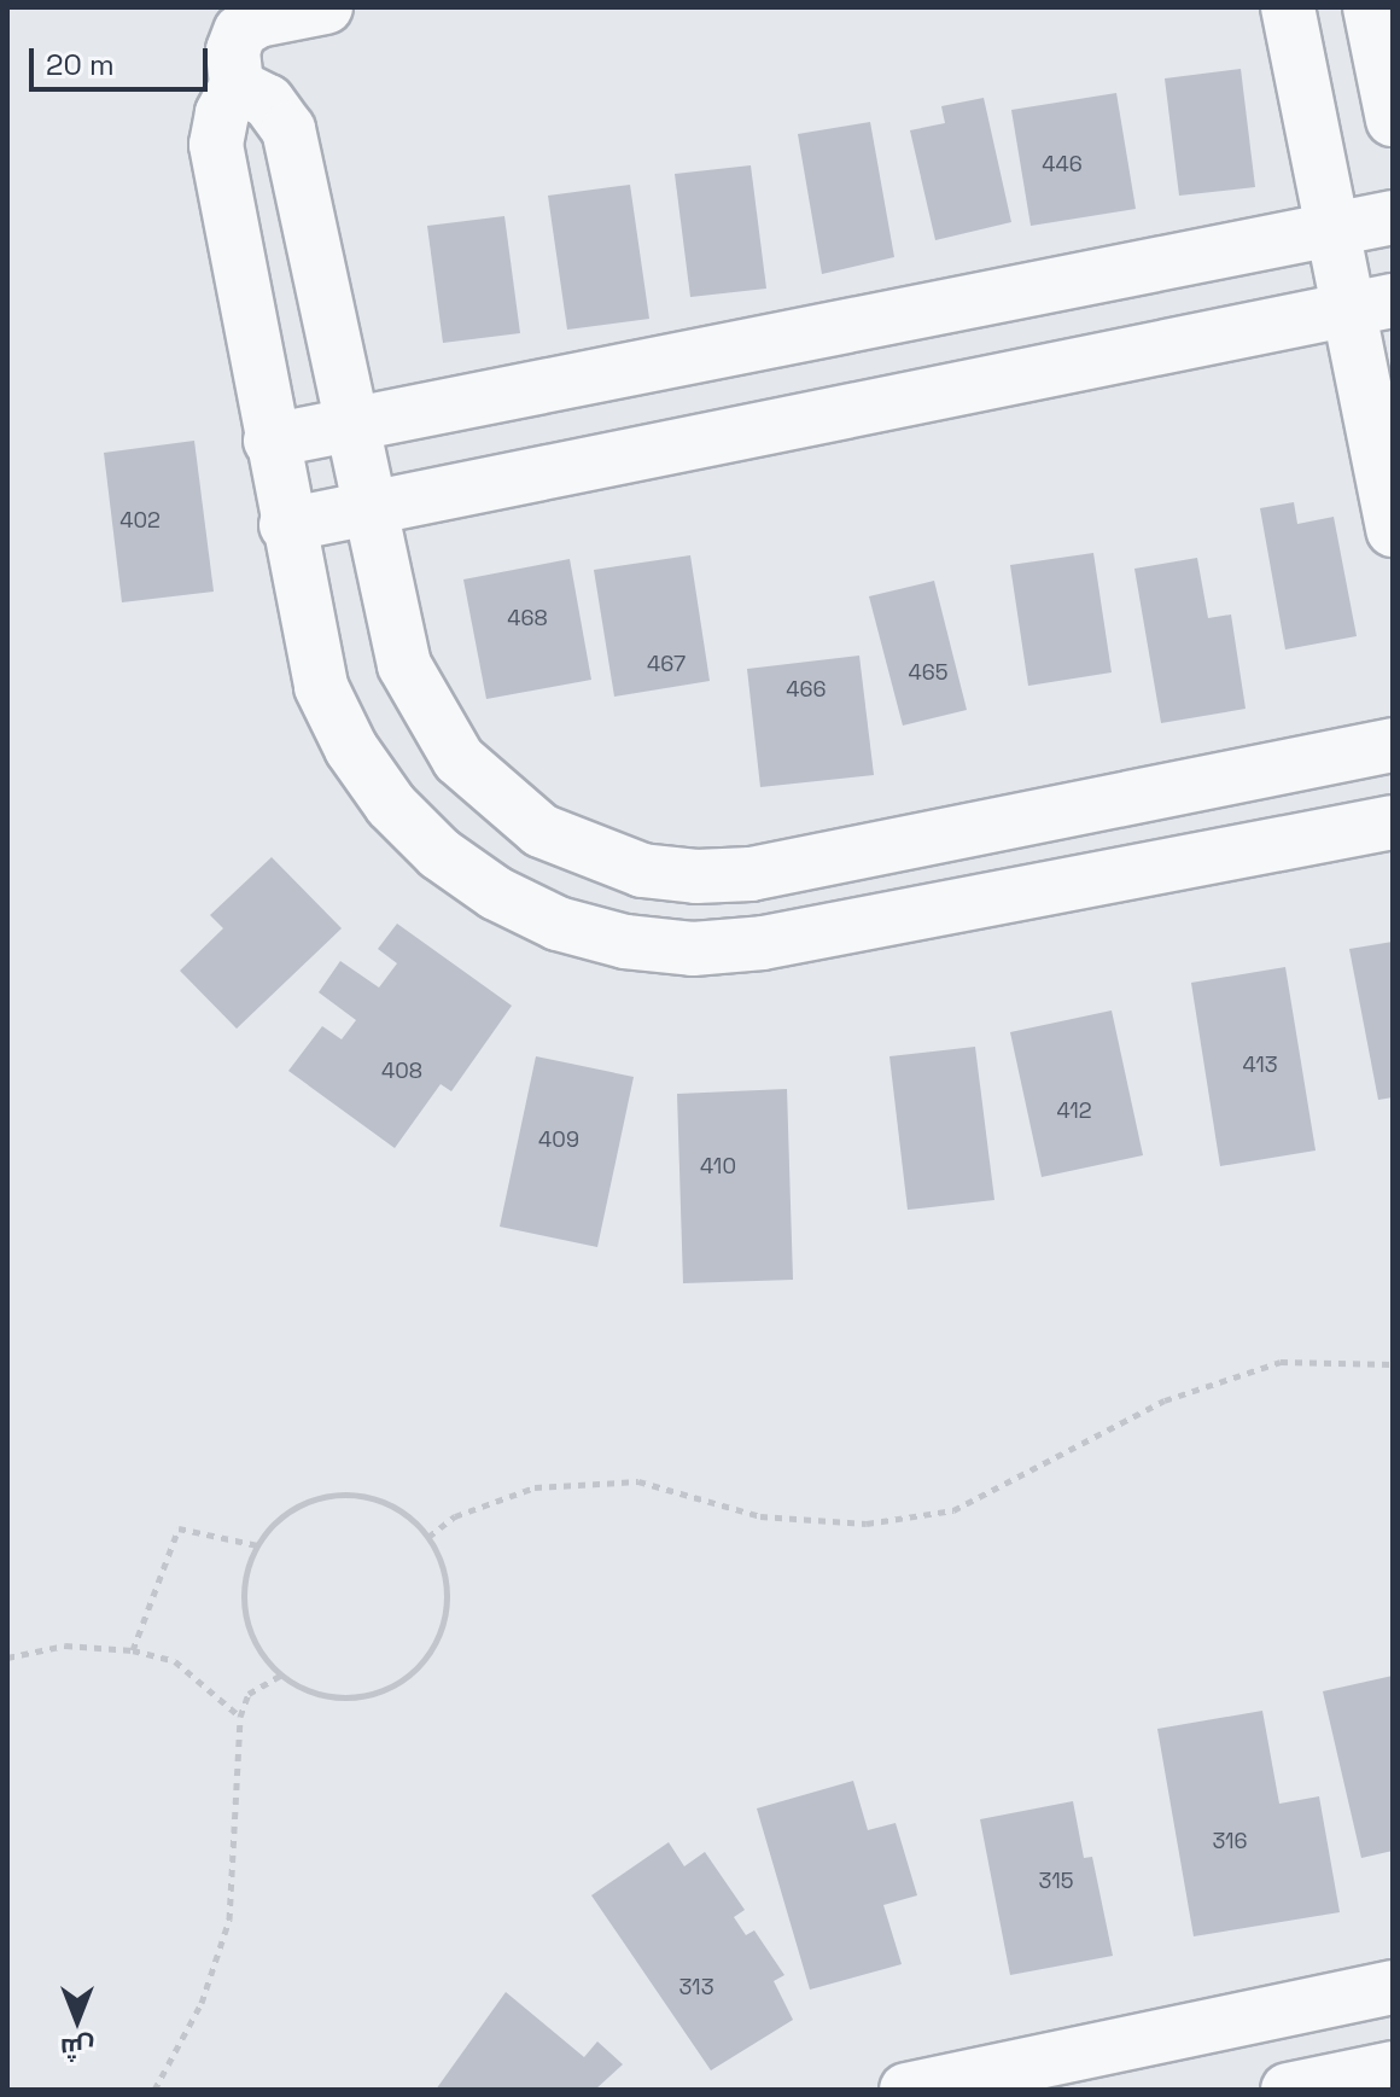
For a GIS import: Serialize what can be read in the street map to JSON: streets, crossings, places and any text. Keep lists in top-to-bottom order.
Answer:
{
  "house_numbers": [
    "446",
    "402",
    "468",
    "467",
    "465",
    "466",
    "413",
    "408",
    "412",
    "409",
    "410",
    "316",
    "315",
    "313"
  ],
  "scale_bar": "20 m",
  "north": "bottom"
}
